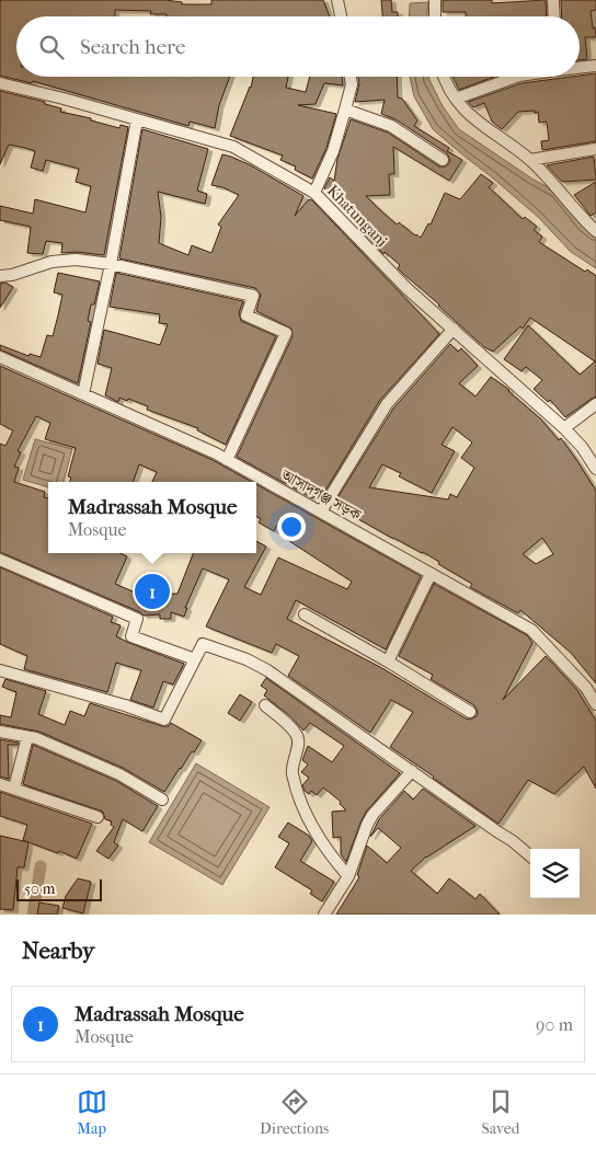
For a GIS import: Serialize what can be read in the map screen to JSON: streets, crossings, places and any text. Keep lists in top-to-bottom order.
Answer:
{
  "streets": {
    "street": ["Khatunganj", "আসাদগঞ্জ সড়ক"]
  },
  "scale_bar": "50 m",
  "page": {
    "search": "Search here",
    "popup": ["Madrassah Mosque", "Mosque"],
    "pins": "1",
    "scale": "50 m",
    "heading": "Nearby",
    "list": [
      {
        "mark": "1",
        "name": "Madrassah Mosque",
        "note": "Mosque",
        "value": "90 m"
      }
    ],
    "nav": ["Map", "Directions", "Saved"]
  }
}
